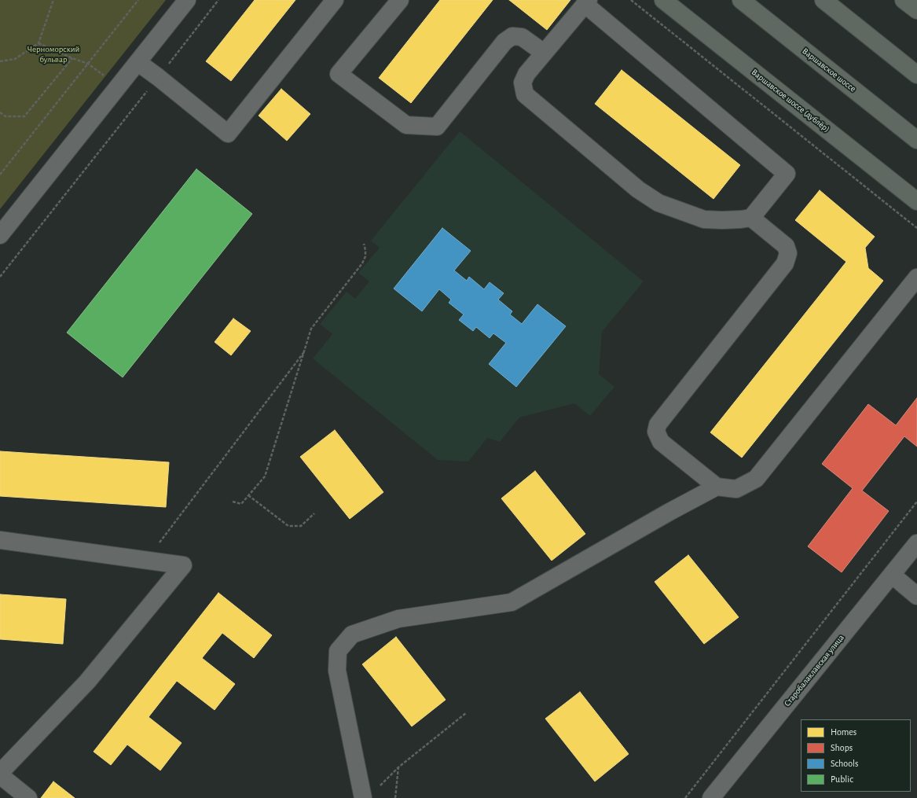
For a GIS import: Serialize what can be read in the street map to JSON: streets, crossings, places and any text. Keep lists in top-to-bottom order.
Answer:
{
  "streets": {
    "main road": ["Варшавское шоссе", "Варшавское шоссе (дублёр)"],
    "street": ["Старобалаклавская улица"]
  },
  "parks": ["Черноморский бульвар"],
  "legend": [
    "Homes",
    "Shops",
    "Schools",
    "Public"
  ]
}
